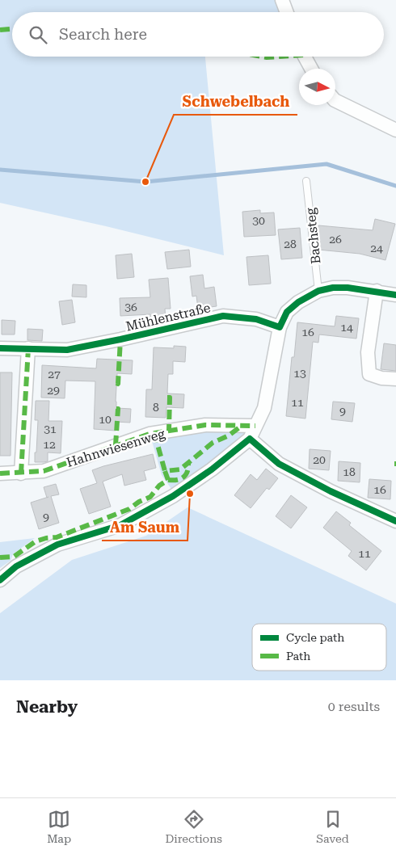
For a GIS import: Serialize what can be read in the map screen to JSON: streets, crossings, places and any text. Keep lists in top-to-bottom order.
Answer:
{
  "streets": {
    "street": ["Mühlenstraße", "Hahnwiesenweg"],
    "lane": ["Bachsteg"]
  },
  "places": ["Schwebelbach", "Am Saum"],
  "house_numbers": [
    "30",
    "26",
    "28",
    "24",
    "36",
    "14",
    "16",
    "13",
    "27",
    "29",
    "11",
    "8",
    "9",
    "10",
    "31",
    "12",
    "20",
    "18",
    "16",
    "9",
    "11"
  ],
  "legend": ["Cycle path", "Path"],
  "north": "right",
  "page": {
    "search": "Search here",
    "heading": ["Nearby", "0 results"],
    "nav": ["Map", "Directions", "Saved"]
  }
}
